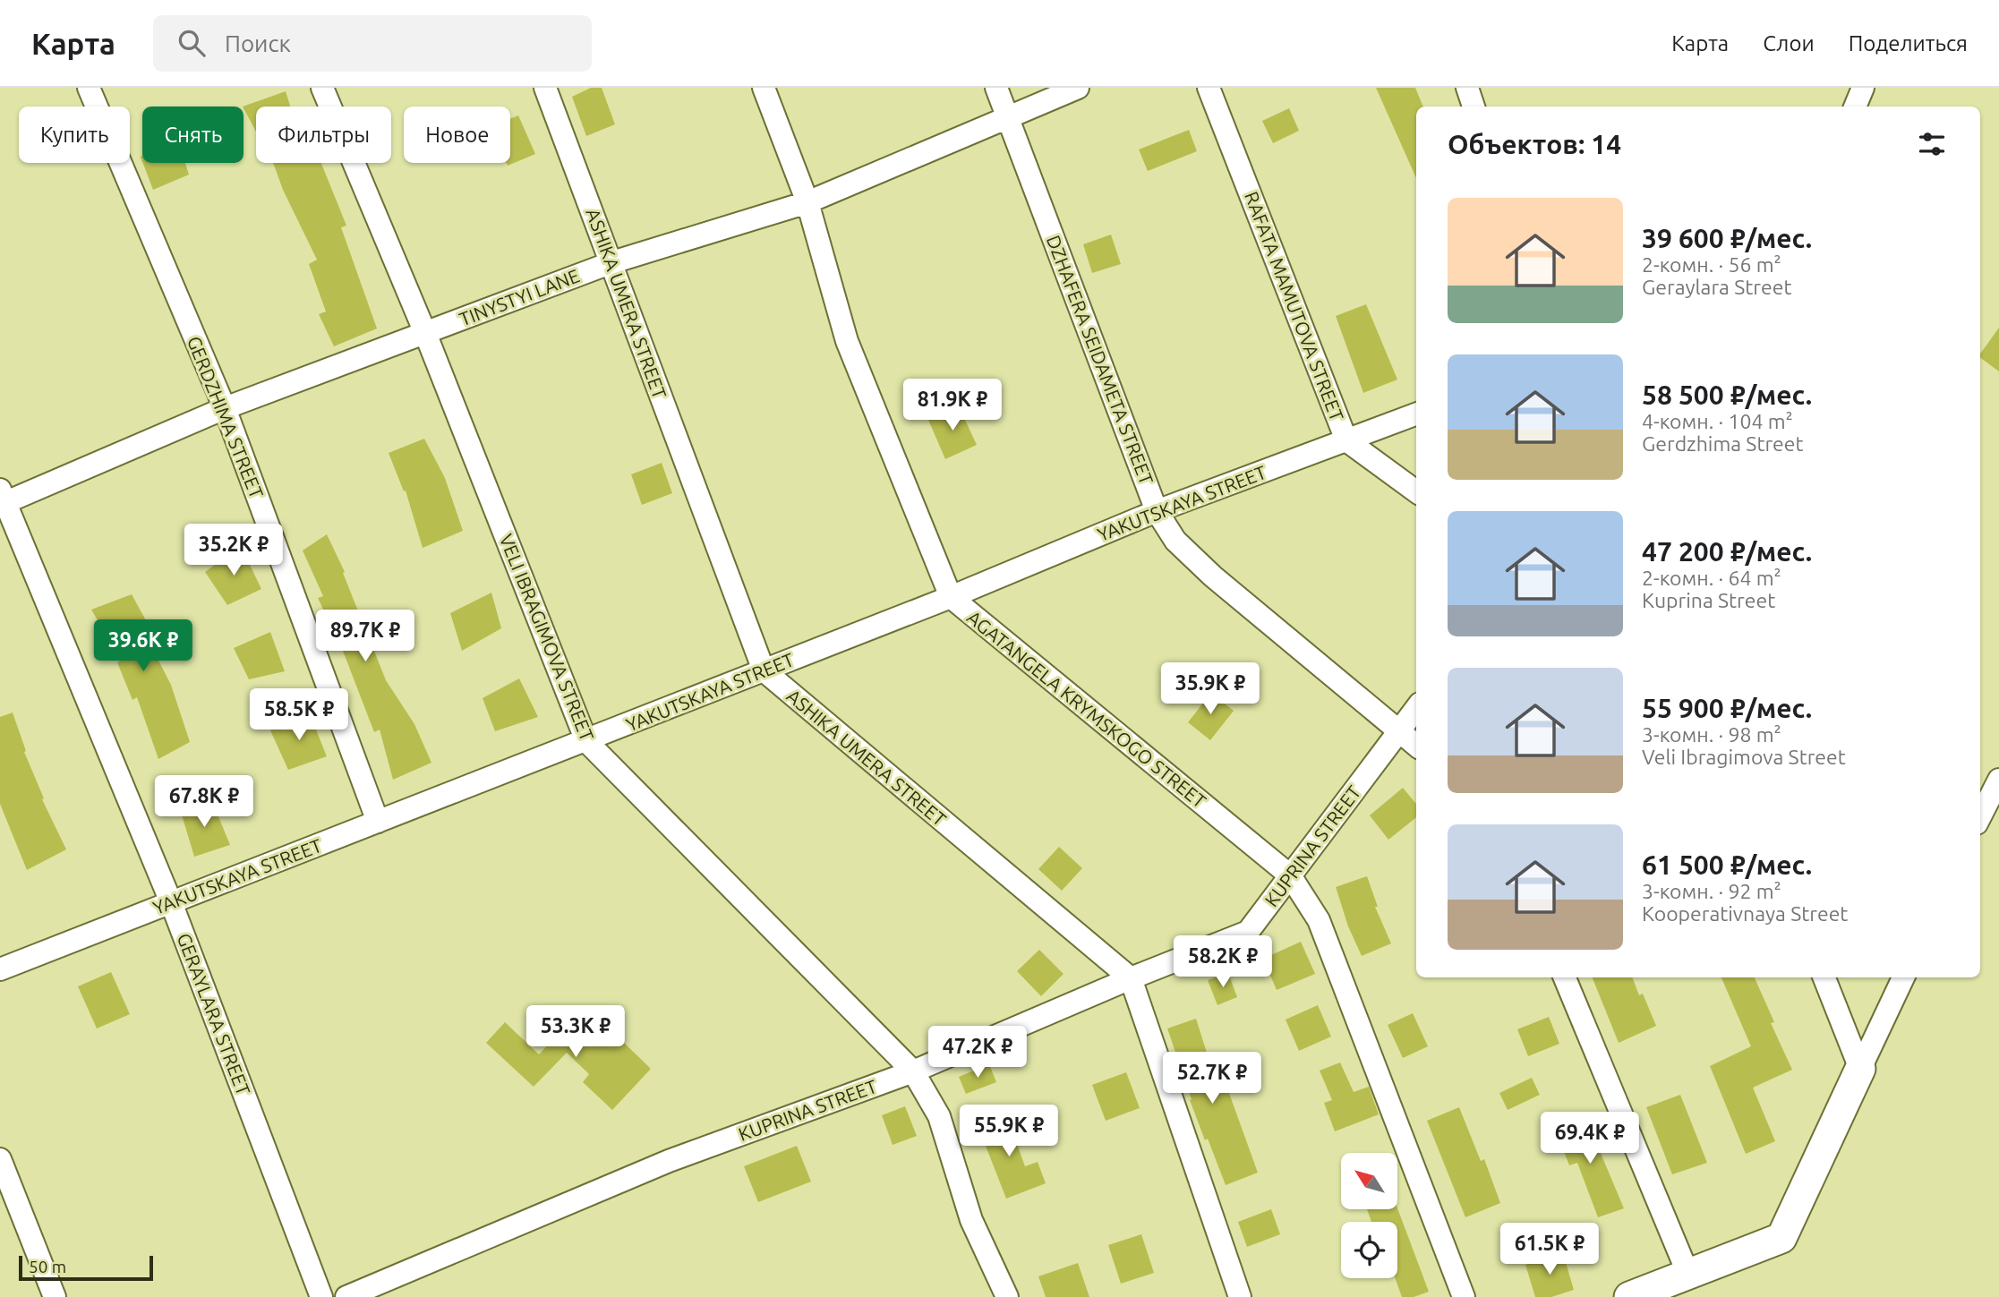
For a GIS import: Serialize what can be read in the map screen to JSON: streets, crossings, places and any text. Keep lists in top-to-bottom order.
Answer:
{
  "streets": {
    "street": [
      "TINYSTYI LANE",
      "ASHIKA UMERA STREET",
      "RAFATA MAMUTOVA STREET",
      "DZHAFERA SEIDAMETA STREET",
      "GERDZHIMA STREET",
      "YAKUTSKAYA STREET",
      "VELI IBRAGIMOVA STREET",
      "AGATANGELA KRYMSKOGO STREET",
      "KUPRINA STREET",
      "GERAYLARA STREET"
    ]
  },
  "crossings": [
    ["TINYSTYI LANE", "ASHIKA UMERA STREET"],
    ["TINYSTYI LANE", "DZHAFERA SEIDAMETA STREET"],
    ["TINYSTYI LANE", "GERDZHIMA STREET"],
    ["TINYSTYI LANE", "VELI IBRAGIMOVA STREET"],
    ["TINYSTYI LANE", "AGATANGELA KRYMSKOGO STREET"],
    ["TINYSTYI LANE", "GERAYLARA STREET"],
    ["ASHIKA UMERA STREET", "YAKUTSKAYA STREET"],
    ["ASHIKA UMERA STREET", "KUPRINA STREET"],
    ["RAFATA MAMUTOVA STREET", "YAKUTSKAYA STREET"],
    ["DZHAFERA SEIDAMETA STREET", "YAKUTSKAYA STREET"],
    ["DZHAFERA SEIDAMETA STREET", "KUPRINA STREET"],
    ["GERDZHIMA STREET", "YAKUTSKAYA STREET"],
    ["YAKUTSKAYA STREET", "VELI IBRAGIMOVA STREET"],
    ["YAKUTSKAYA STREET", "AGATANGELA KRYMSKOGO STREET"],
    ["YAKUTSKAYA STREET", "GERAYLARA STREET"],
    ["VELI IBRAGIMOVA STREET", "KUPRINA STREET"],
    ["AGATANGELA KRYMSKOGO STREET", "KUPRINA STREET"]
  ],
  "scale_bar": "50 m",
  "north": "top left",
  "page": {
    "header": "Карта",
    "search": "Поиск",
    "nav": ["Карта", "Слои", "Поделиться"],
    "chip": [
      "Купить",
      "Снять",
      "Фильтры",
      "Новое"
    ],
    "heading": "Объектов: 14",
    "list": [
      {
        "name": "39 600 ₽/мес.",
        "note": "2-комн. · 56 m² · Geraylara Street"
      },
      {
        "name": "58 500 ₽/мес.",
        "note": "4-комн. · 104 m² · Gerdzhima Street"
      },
      {
        "name": "47 200 ₽/мес.",
        "note": "2-комн. · 64 m² · Kuprina Street"
      },
      {
        "name": "55 900 ₽/мес.",
        "note": "3-комн. · 98 m² · Veli Ibragimova Street"
      },
      {
        "name": "61 500 ₽/мес.",
        "note": "3-комн. · 92 m² · Kooperativnaya Street"
      }
    ],
    "price": [
      "81.9K ₽",
      "35.2K ₽",
      "89.7K ₽",
      "39.6K ₽",
      "35.9K ₽",
      "58.5K ₽",
      "67.8K ₽",
      "58.2K ₽",
      "53.3K ₽",
      "47.2K ₽",
      "52.7K ₽",
      "55.9K ₽",
      "69.4K ₽",
      "61.5K ₽"
    ],
    "scale": "50 m"
  }
}
